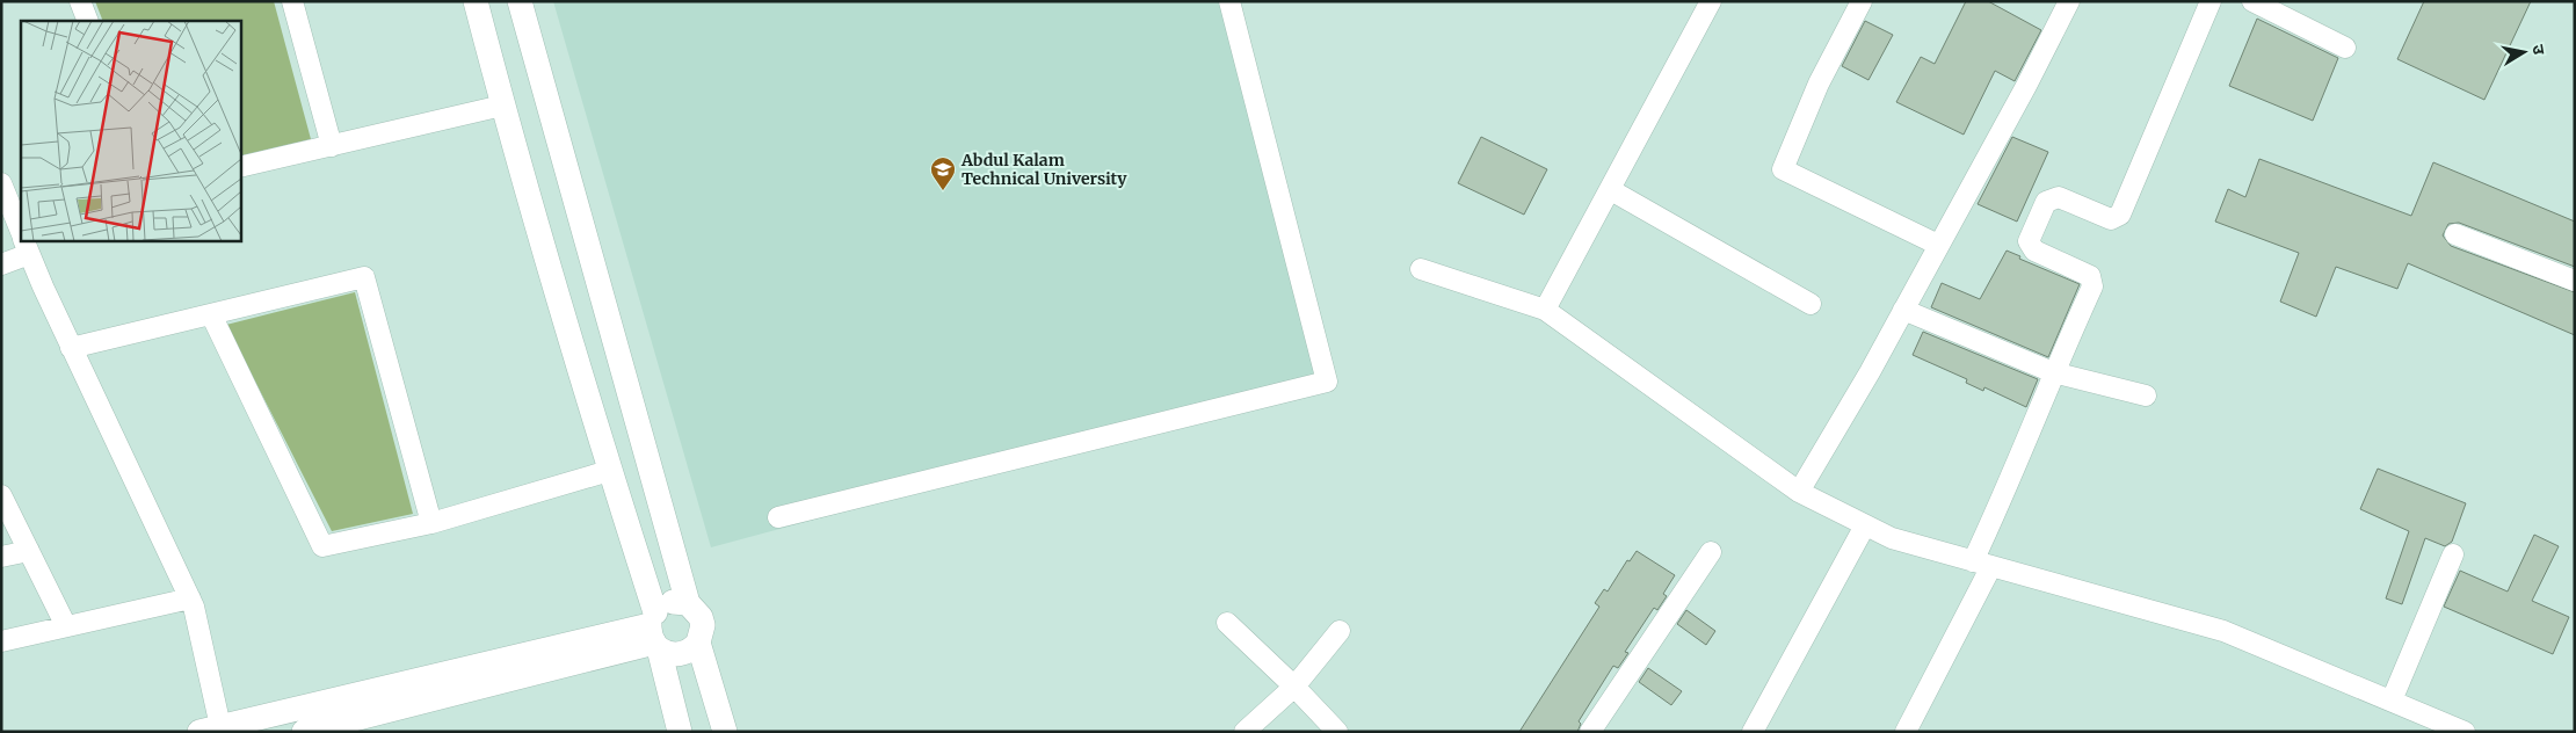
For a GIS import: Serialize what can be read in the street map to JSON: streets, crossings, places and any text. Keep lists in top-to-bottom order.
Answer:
{
  "places": {
    "school or university": ["Abdul Kalam Technical University"]
  },
  "north": "right"
}
